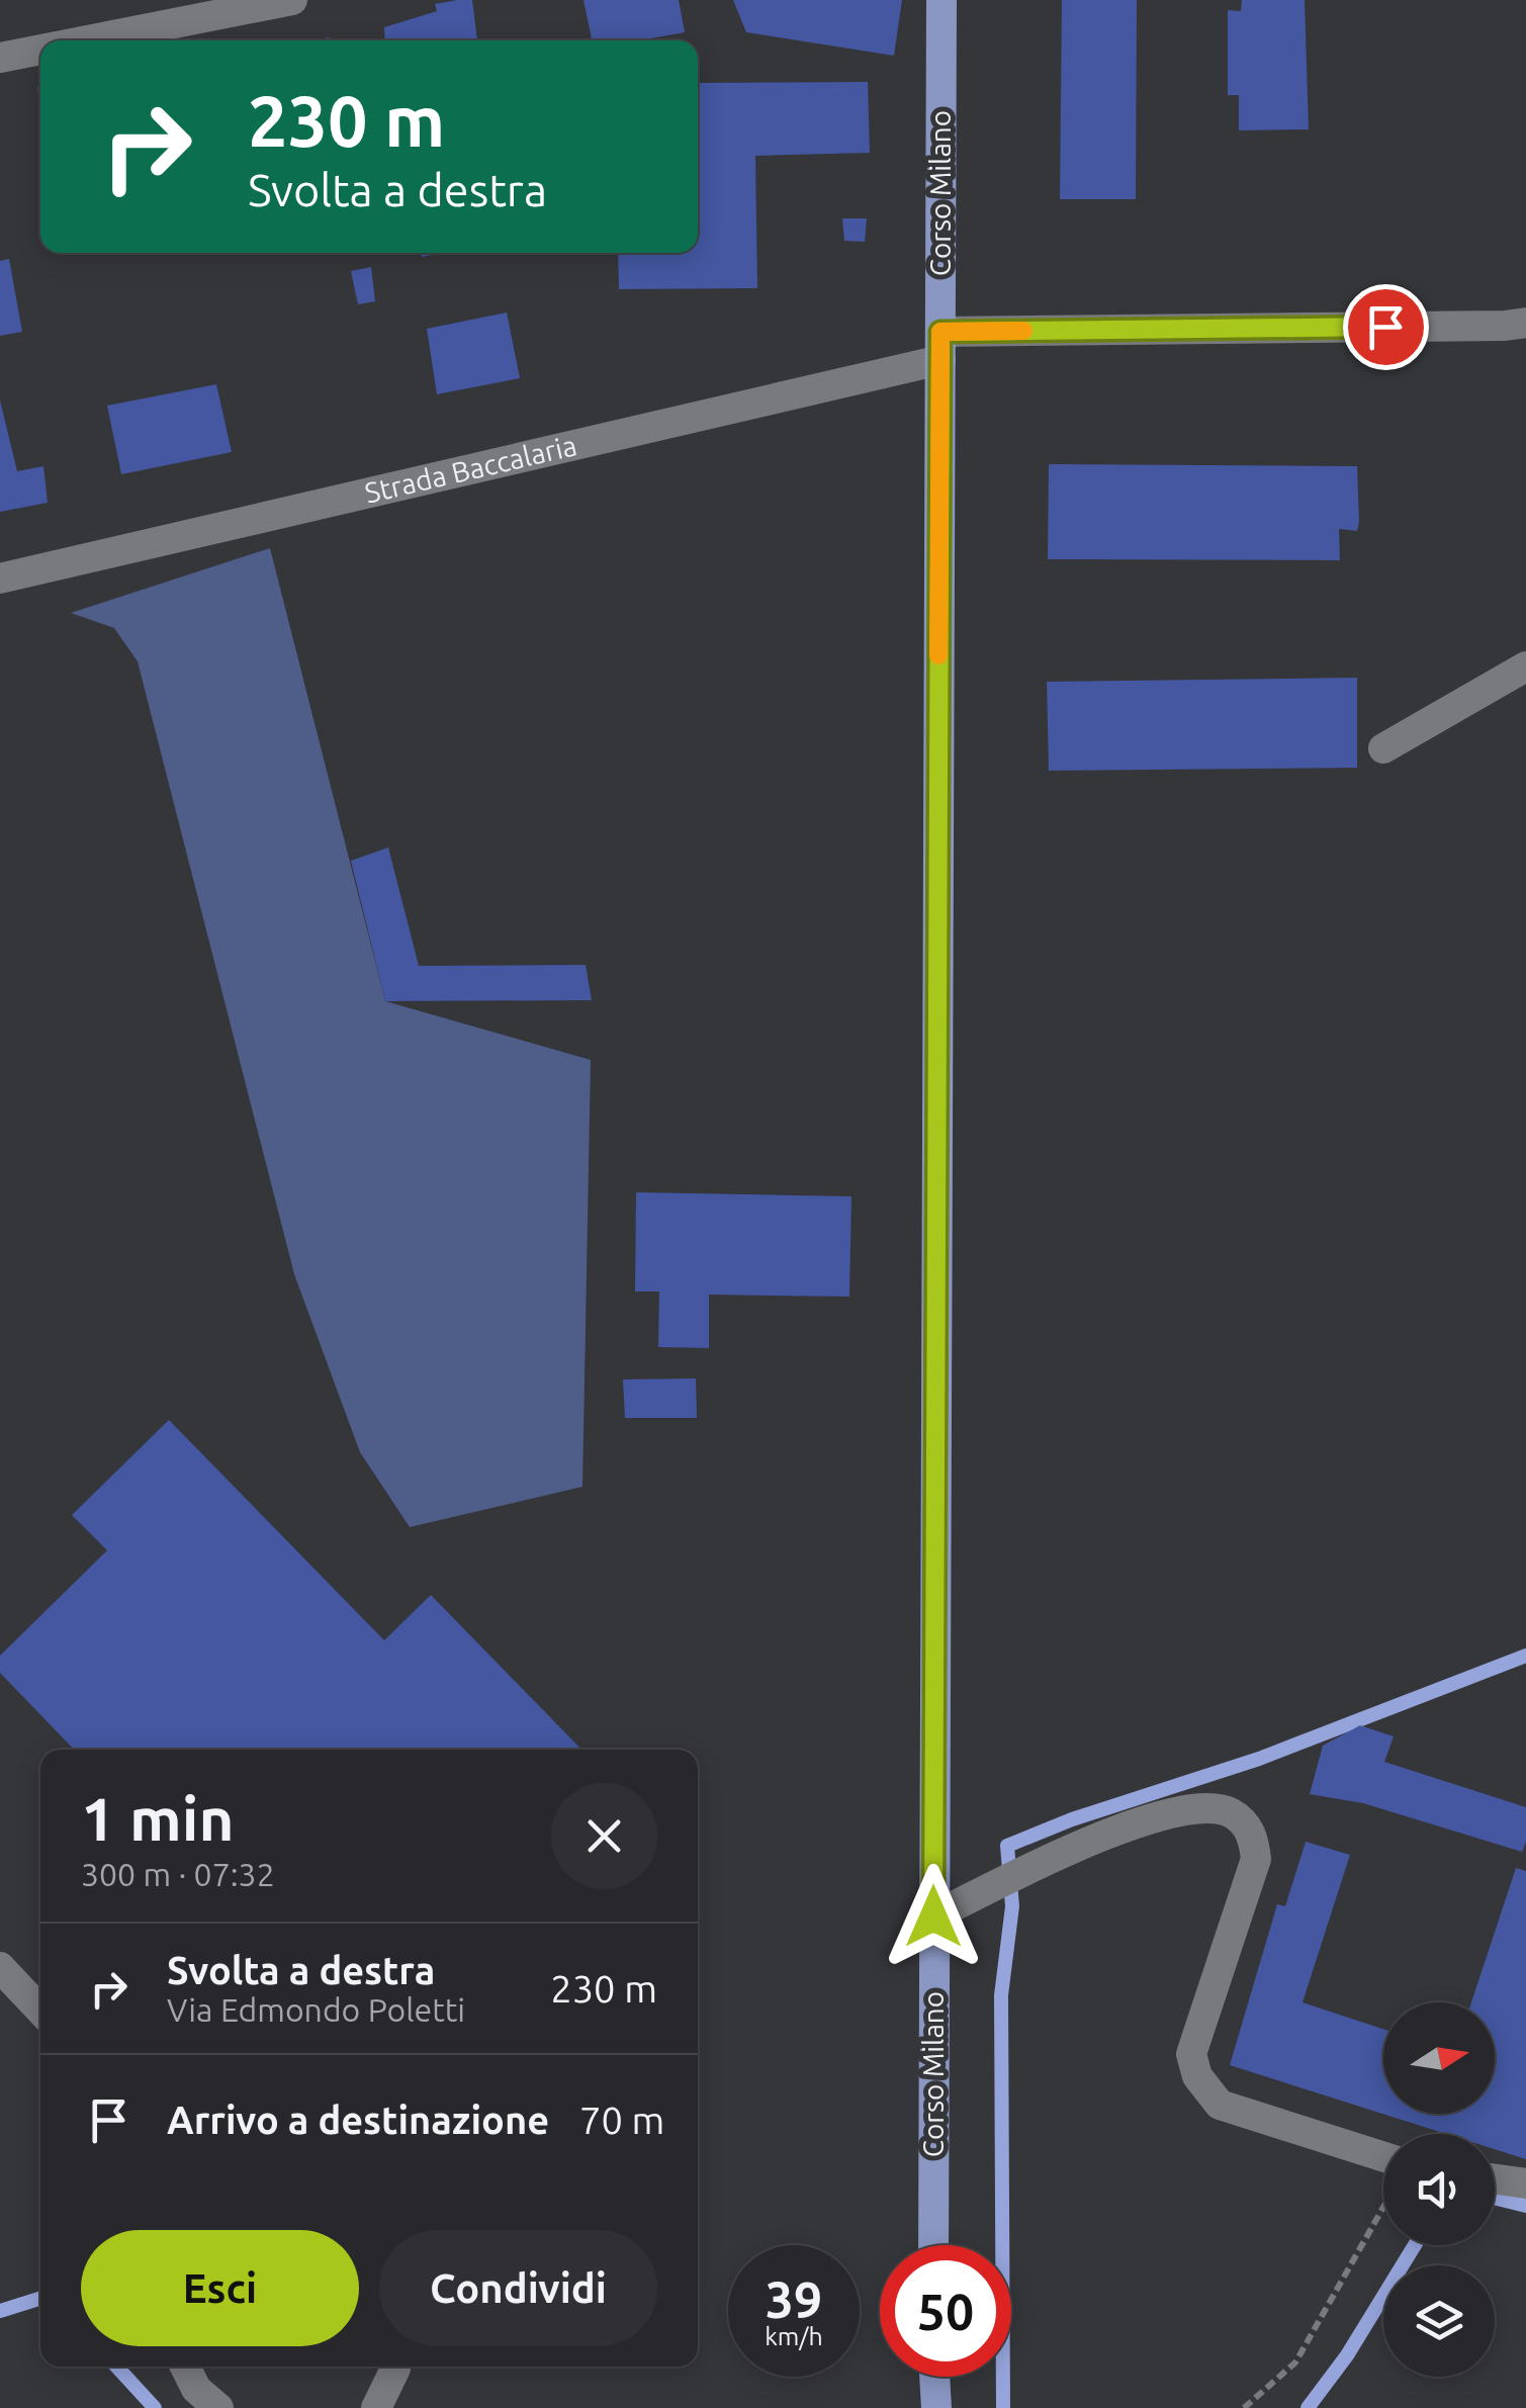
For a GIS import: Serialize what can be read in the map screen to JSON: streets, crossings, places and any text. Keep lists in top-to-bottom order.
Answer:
{
  "streets": {
    "main road": ["Corso Milano"],
    "street": ["Strada Baccalaria"]
  },
  "crossings": [
    ["Corso Milano", "Strada Baccalaria"]
  ],
  "north": "right",
  "page": {
    "turn": ["230 m", "Svolta a destra"],
    "heading": ["1 min", "300 m · 07:32"],
    "list": [
      {
        "name": "Svolta a destra",
        "note": "Via Edmondo Poletti",
        "value": "230 m"
      },
      {
        "name": "Arrivo a destinazione",
        "value": "70 m"
      }
    ],
    "buttons": ["Esci", "Condividi"],
    "speed": "39 km/h",
    "limit": "50"
  }
}
